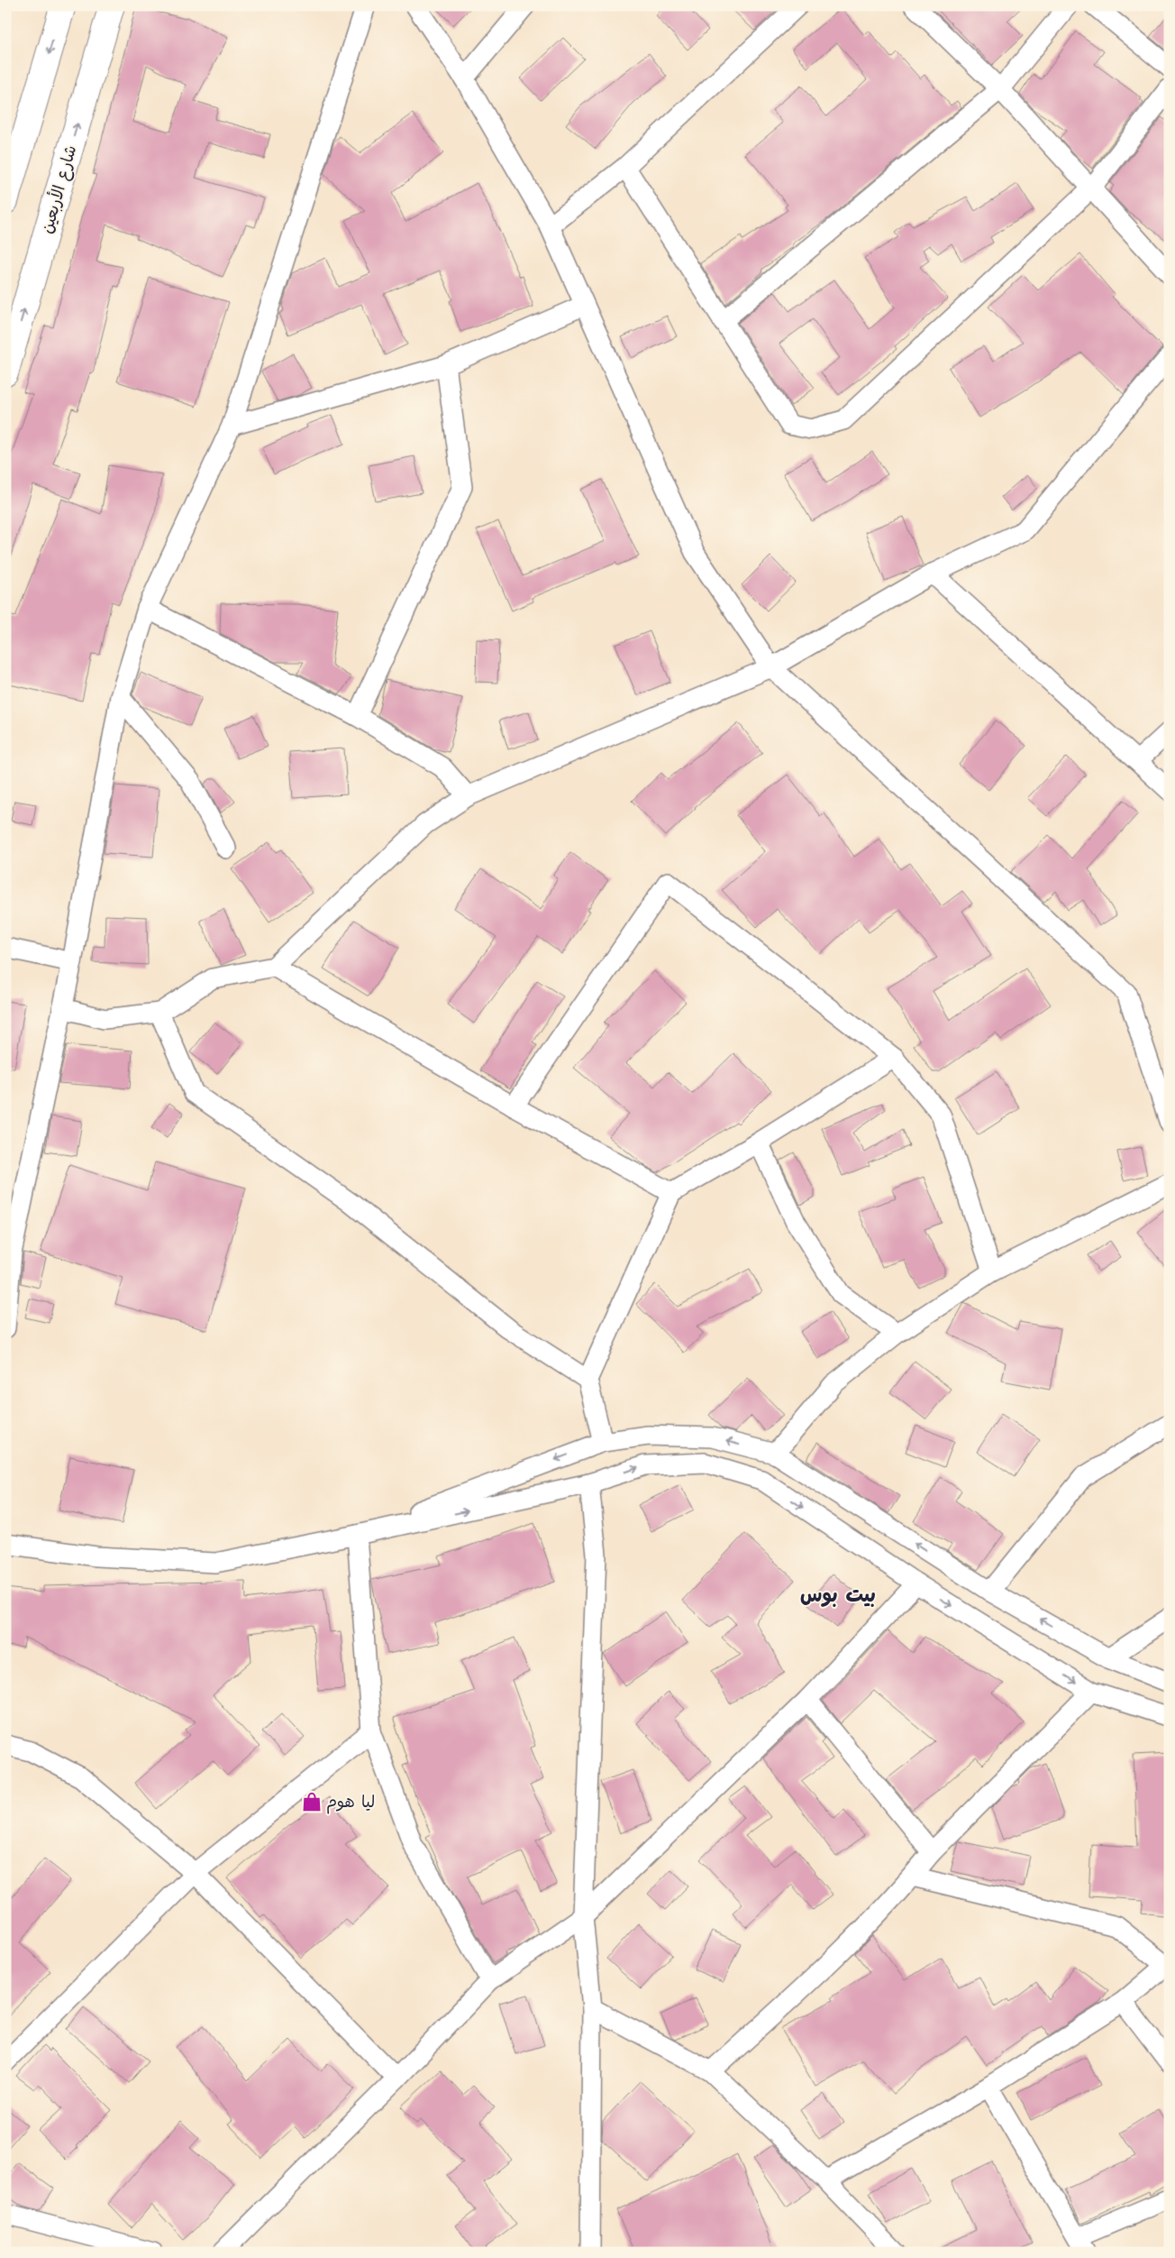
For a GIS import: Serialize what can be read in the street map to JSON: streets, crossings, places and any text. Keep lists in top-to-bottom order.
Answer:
{
  "streets": {
    "main road": ["شارع الأربعين"]
  },
  "districts": ["بيت بوس"],
  "places": {
    "shop": ["ليا هوم"]
  }
}
